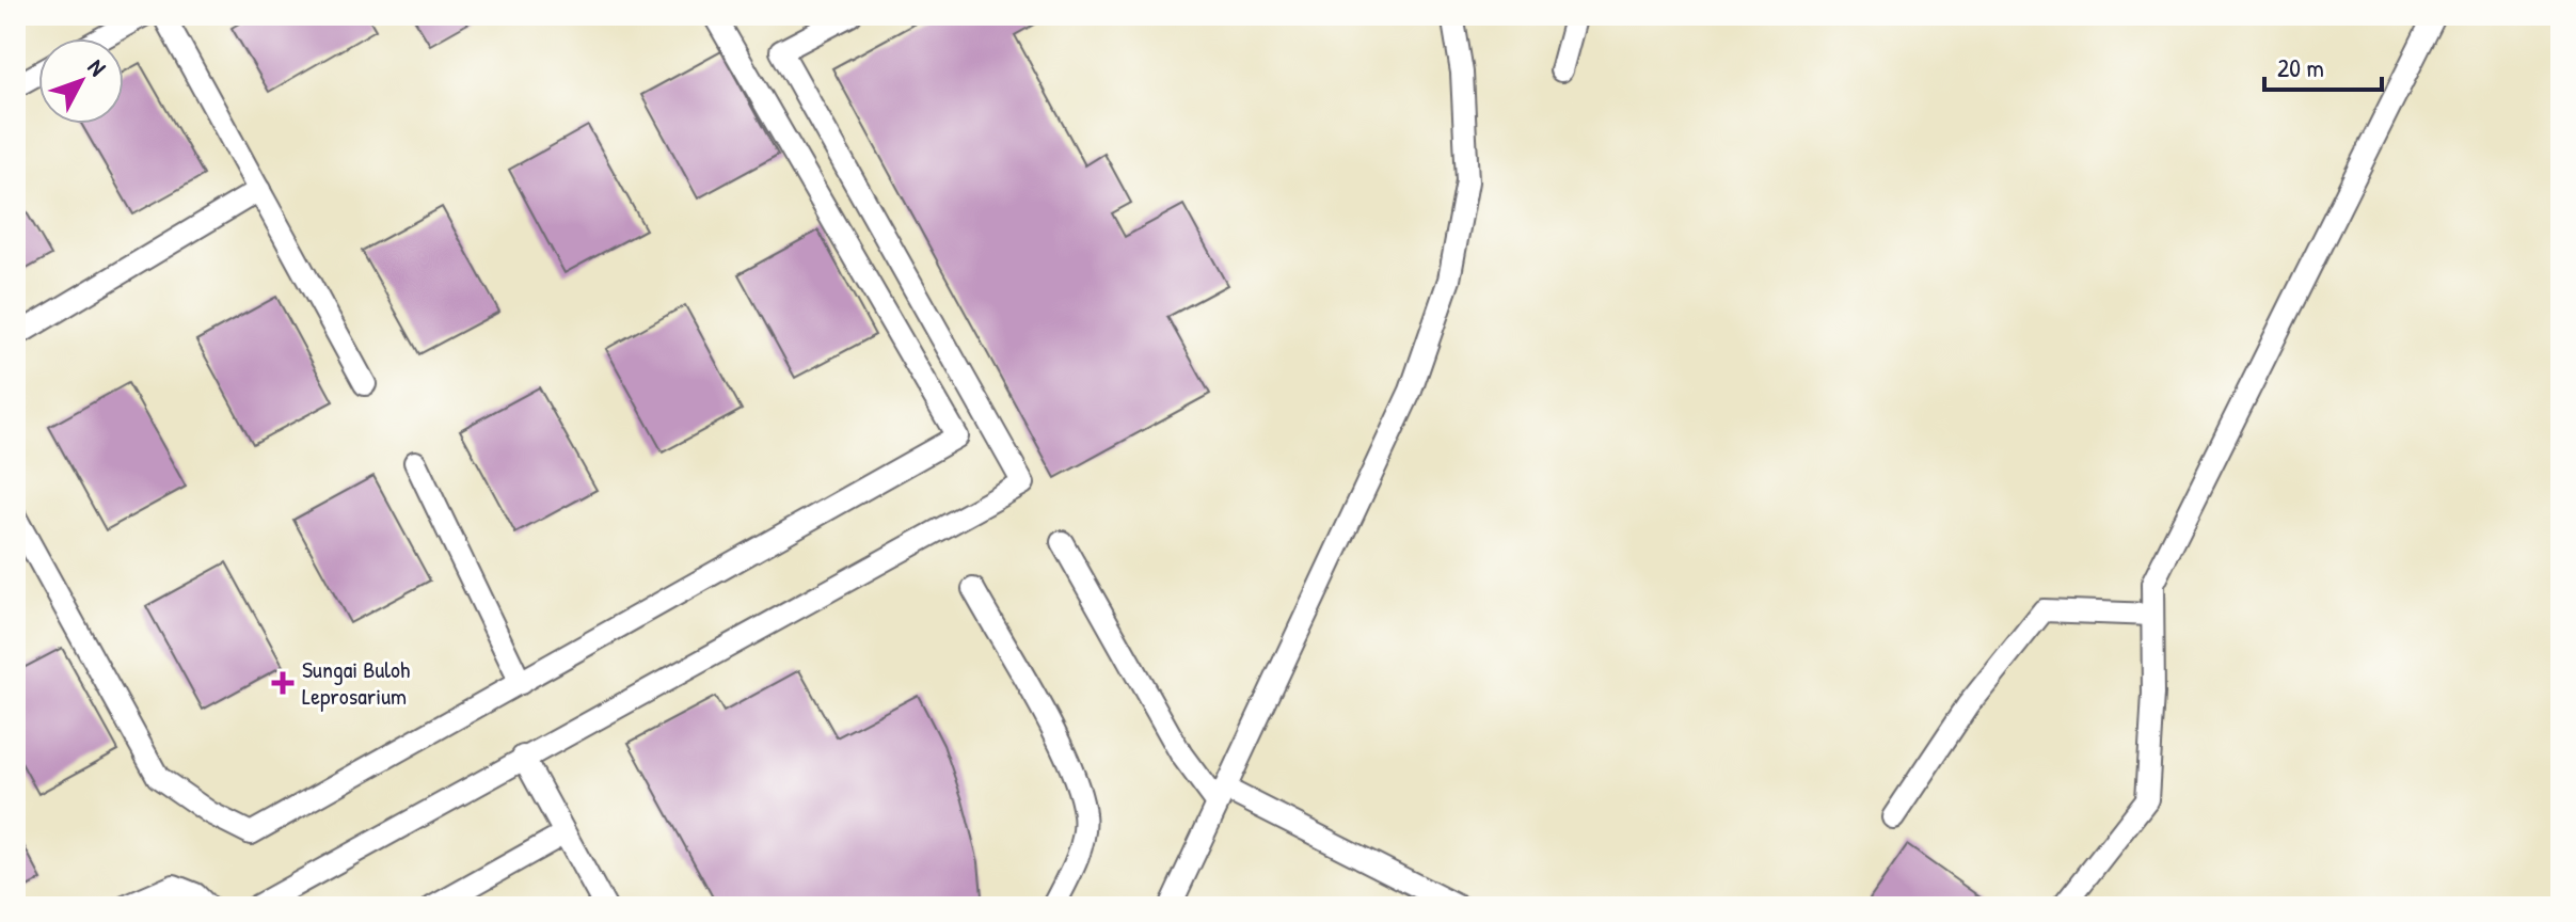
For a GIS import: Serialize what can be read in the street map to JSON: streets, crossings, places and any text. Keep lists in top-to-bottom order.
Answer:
{
  "places": {
    "health": ["Sungai Buloh Leprosarium"]
  },
  "scale_bar": "20 m",
  "north": "top right"
}
